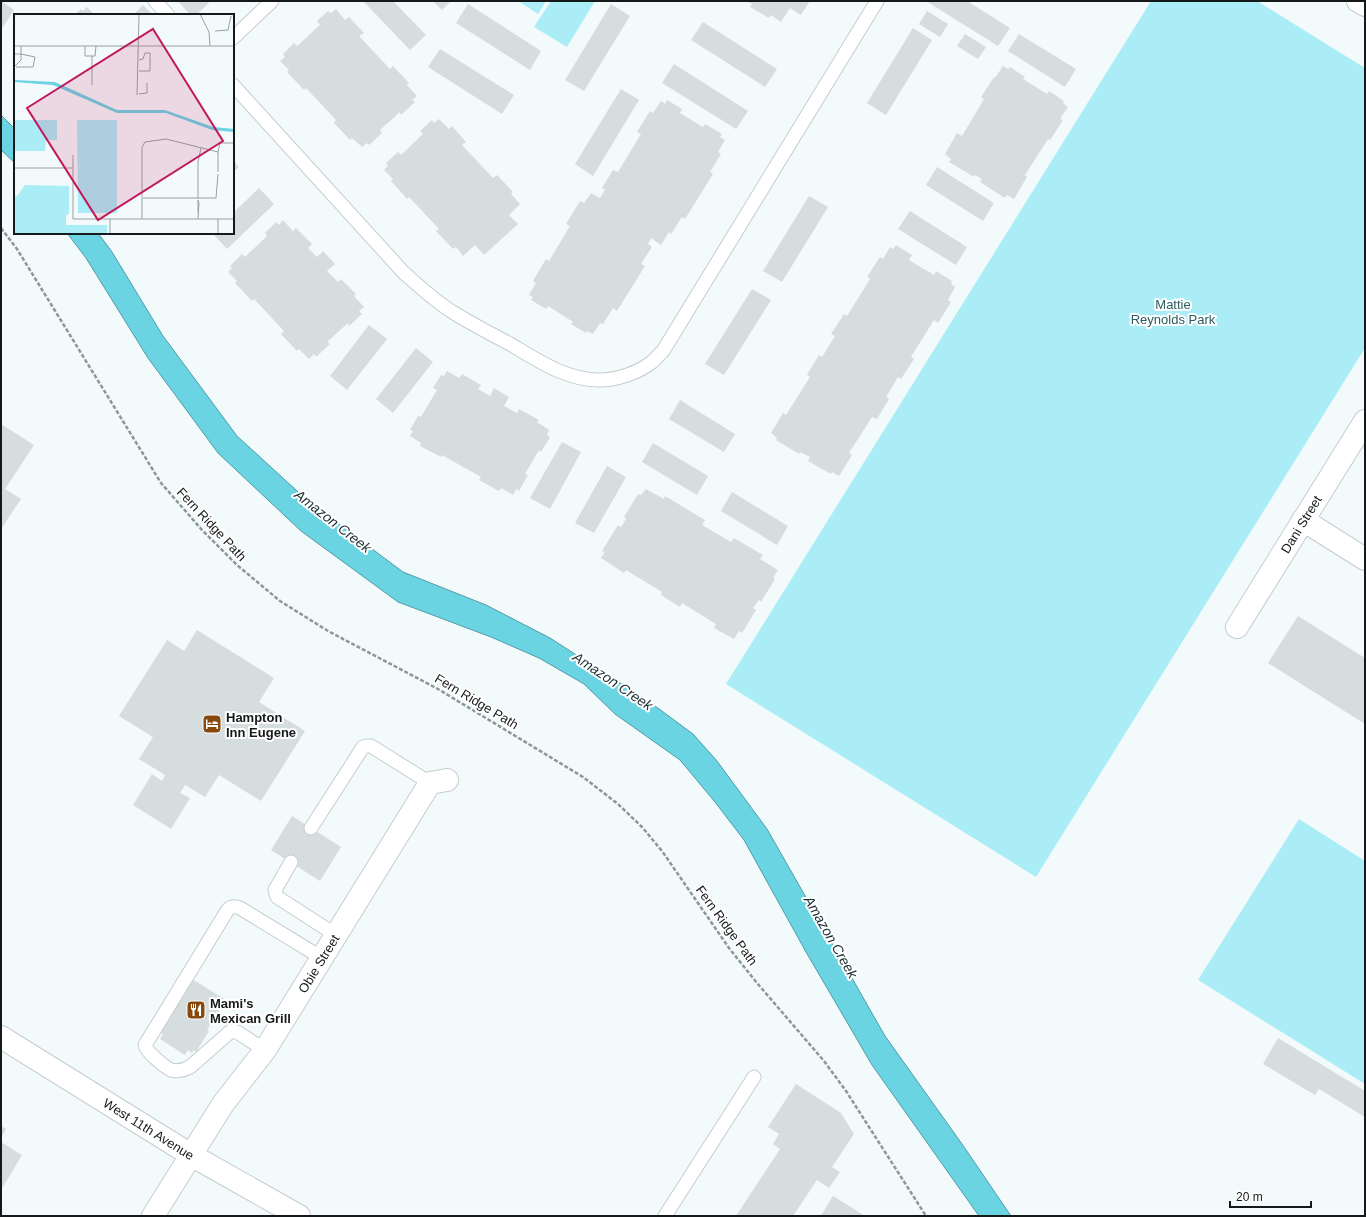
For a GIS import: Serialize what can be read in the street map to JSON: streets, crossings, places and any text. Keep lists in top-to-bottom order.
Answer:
{
  "streets": {
    "street": ["Dani Street", "Obie Street", "West 11th Avenue"],
    "path": ["Fern Ridge Path"]
  },
  "crossings": [
    ["Obie Street", "West 11th Avenue"]
  ],
  "water": ["Amazon Creek"],
  "parks": ["Mattie Reynolds Park"],
  "places": {
    "hotel": ["Hampton Inn Eugene"],
    "restaurant": ["Mami's Mexican Grill"]
  },
  "scale_bar": "20 m"
}
